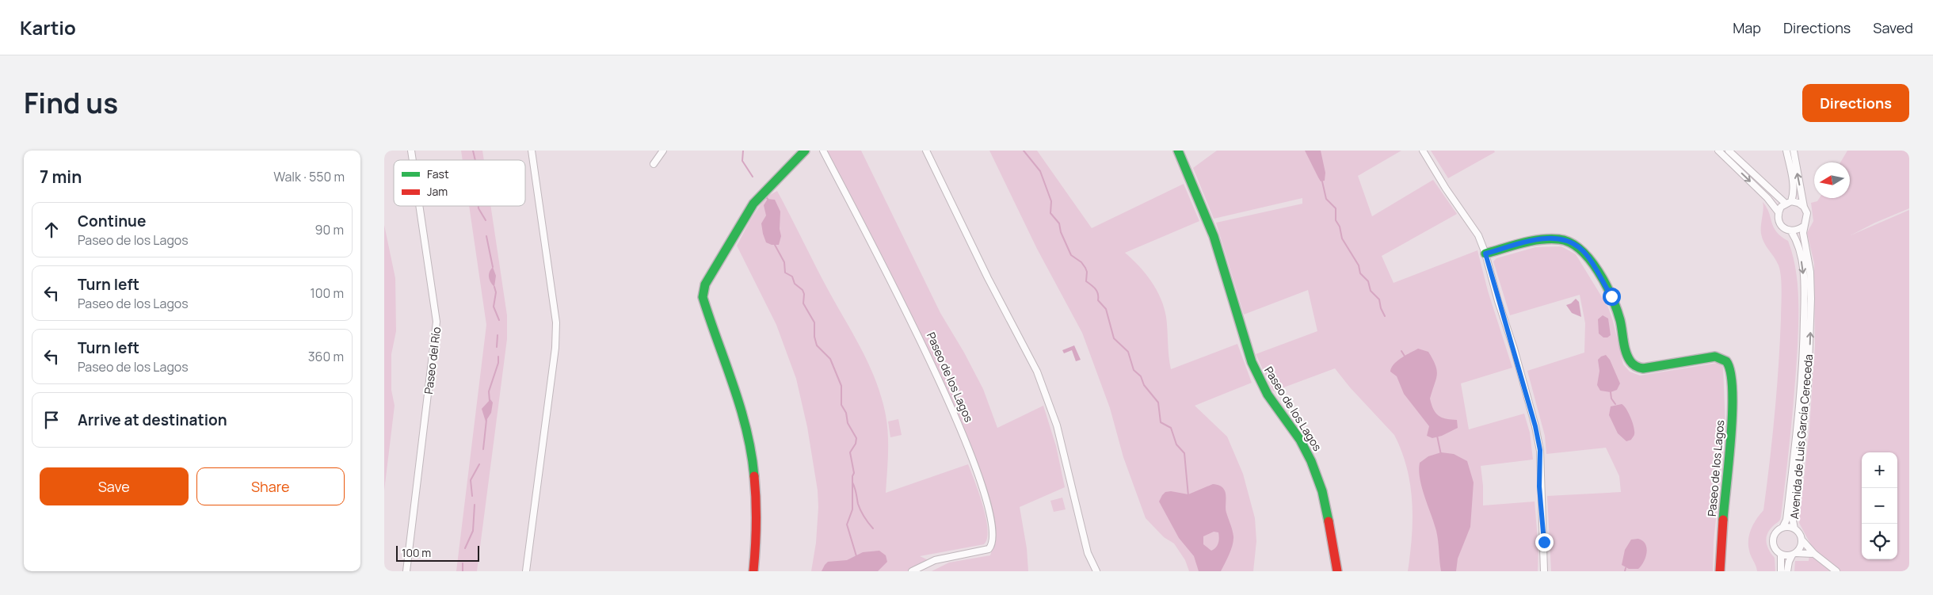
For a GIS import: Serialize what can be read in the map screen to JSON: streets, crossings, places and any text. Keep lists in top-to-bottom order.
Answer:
{
  "streets": {
    "street": ["Paseo del Río", "Paseo de los Lagos", "Avenida de Luis García Cereceda"]
  },
  "legend": ["Fast", "Jam"],
  "scale_bar": "100 m",
  "north": "left",
  "page": {
    "header": "Kartio",
    "nav": ["Map", "Directions", "Saved"],
    "title": "Find us",
    "buttons": [
      "Directions",
      ["Save", "Share"]
    ],
    "heading": ["7 min", "Walk · 550 m"],
    "list": [
      ["Continue", "Paseo de los Lagos", "90 m"],
      ["Turn left", "Paseo de los Lagos", "100 m"],
      ["Turn left", "Paseo de los Lagos", "360 m"],
      "Arrive at destination"
    ],
    "map_buttons": ["+", "−"],
    "scale": "100 m"
  }
}
